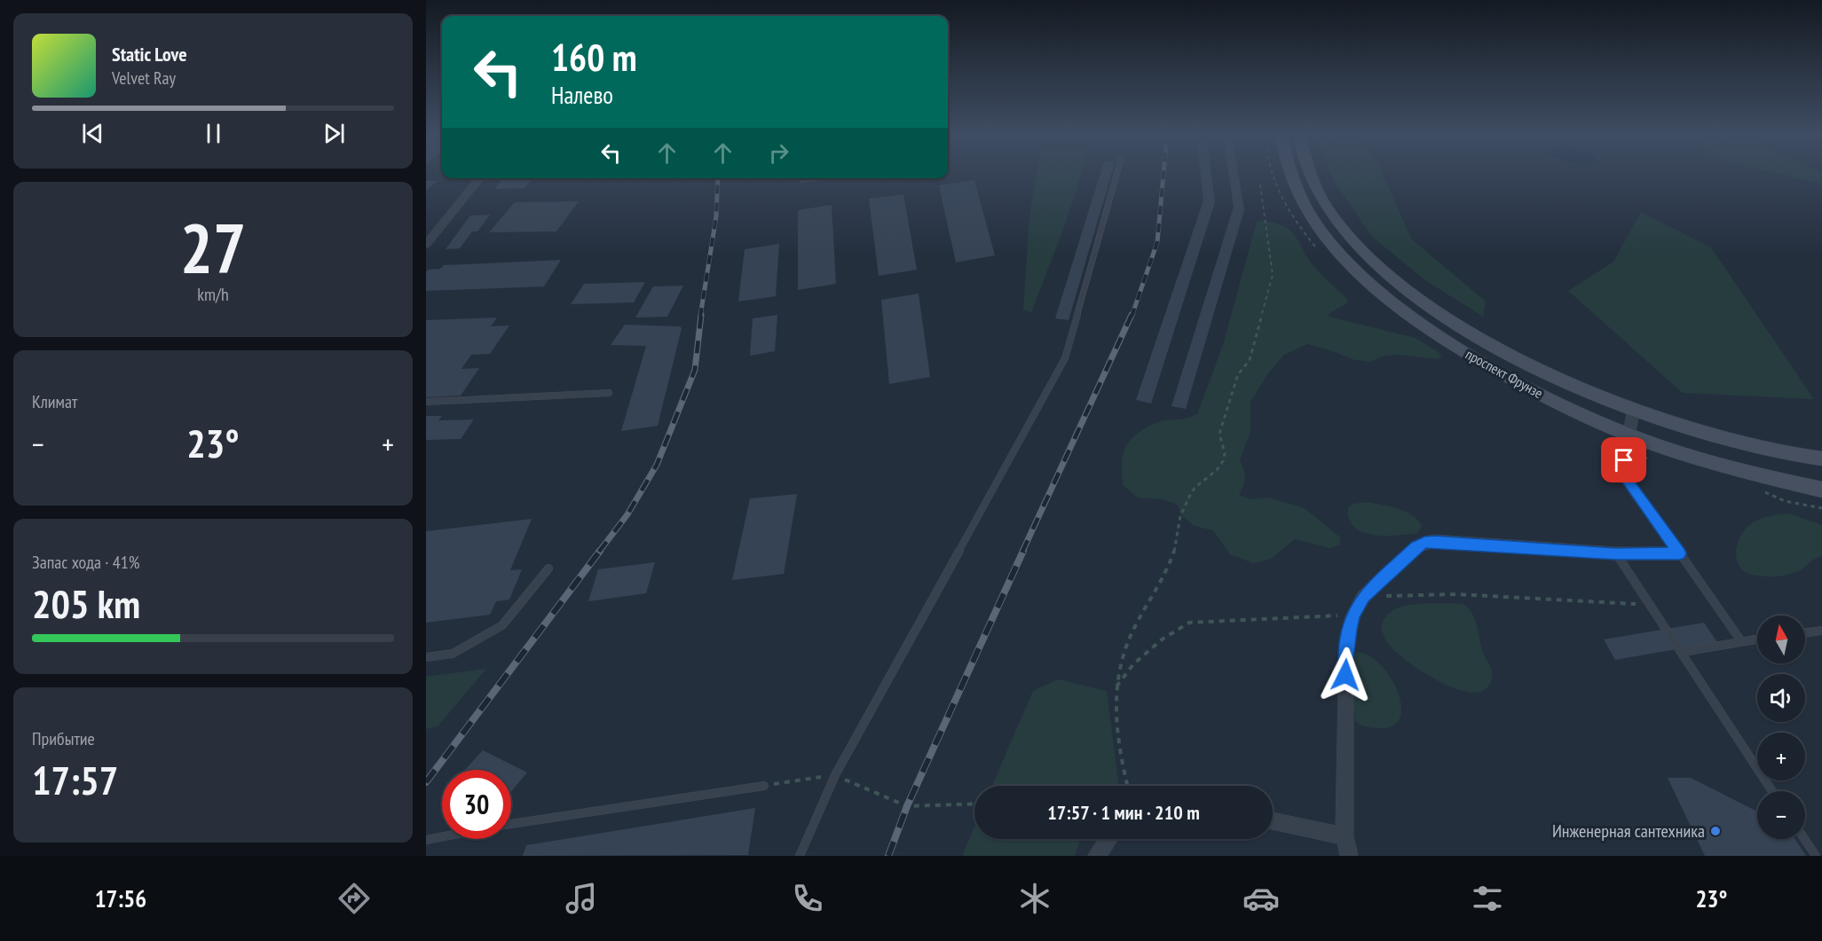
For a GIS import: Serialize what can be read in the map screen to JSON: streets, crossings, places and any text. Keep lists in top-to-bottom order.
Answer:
{
  "streets": {
    "main road": ["проспект Фрунзе"]
  },
  "places": ["Инженерная сантехника"],
  "north": "top",
  "page": {
    "turn": ["160 m", "Налево"],
    "song": ["Static Love", "Velvet Ray"],
    "tile": [
      ["27", "km/h"],
      "Климат",
      ["Запас хода · 41%", "205 km"],
      ["Прибытие", "17:57"]
    ],
    "heat": ["−", "23°", "+"],
    "map_buttons": ["+", "−"],
    "limit": "30",
    "trip": "17:57 · 1 мин · 210 m",
    "tabs": ["17:56", "23°"]
  }
}
